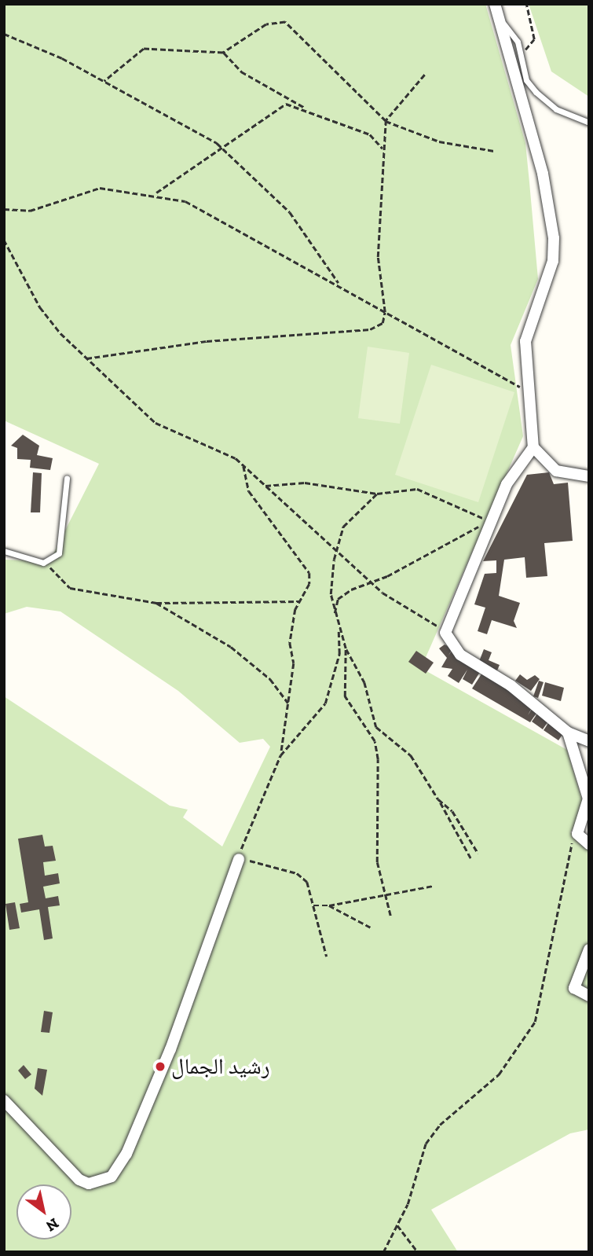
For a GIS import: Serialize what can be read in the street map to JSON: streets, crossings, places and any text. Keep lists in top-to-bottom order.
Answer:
{
  "places": ["رشيد الجمال"],
  "north": "bottom right"
}
